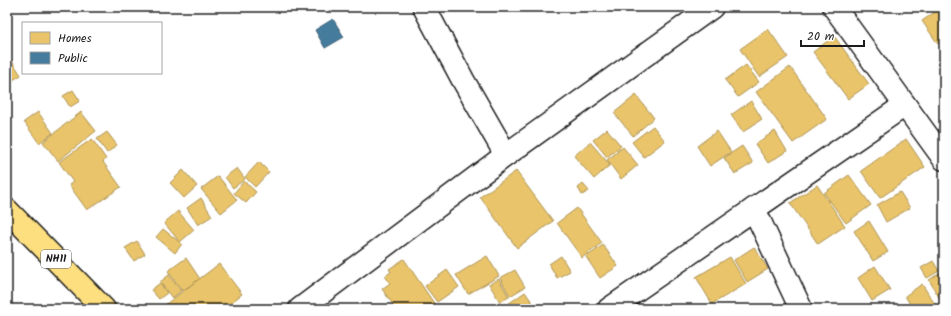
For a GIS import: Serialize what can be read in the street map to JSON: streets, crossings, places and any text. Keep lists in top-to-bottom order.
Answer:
{
  "streets": {
    "highway": ["NH11"]
  },
  "legend": ["Homes", "Public"],
  "scale_bar": "20 m"
}
